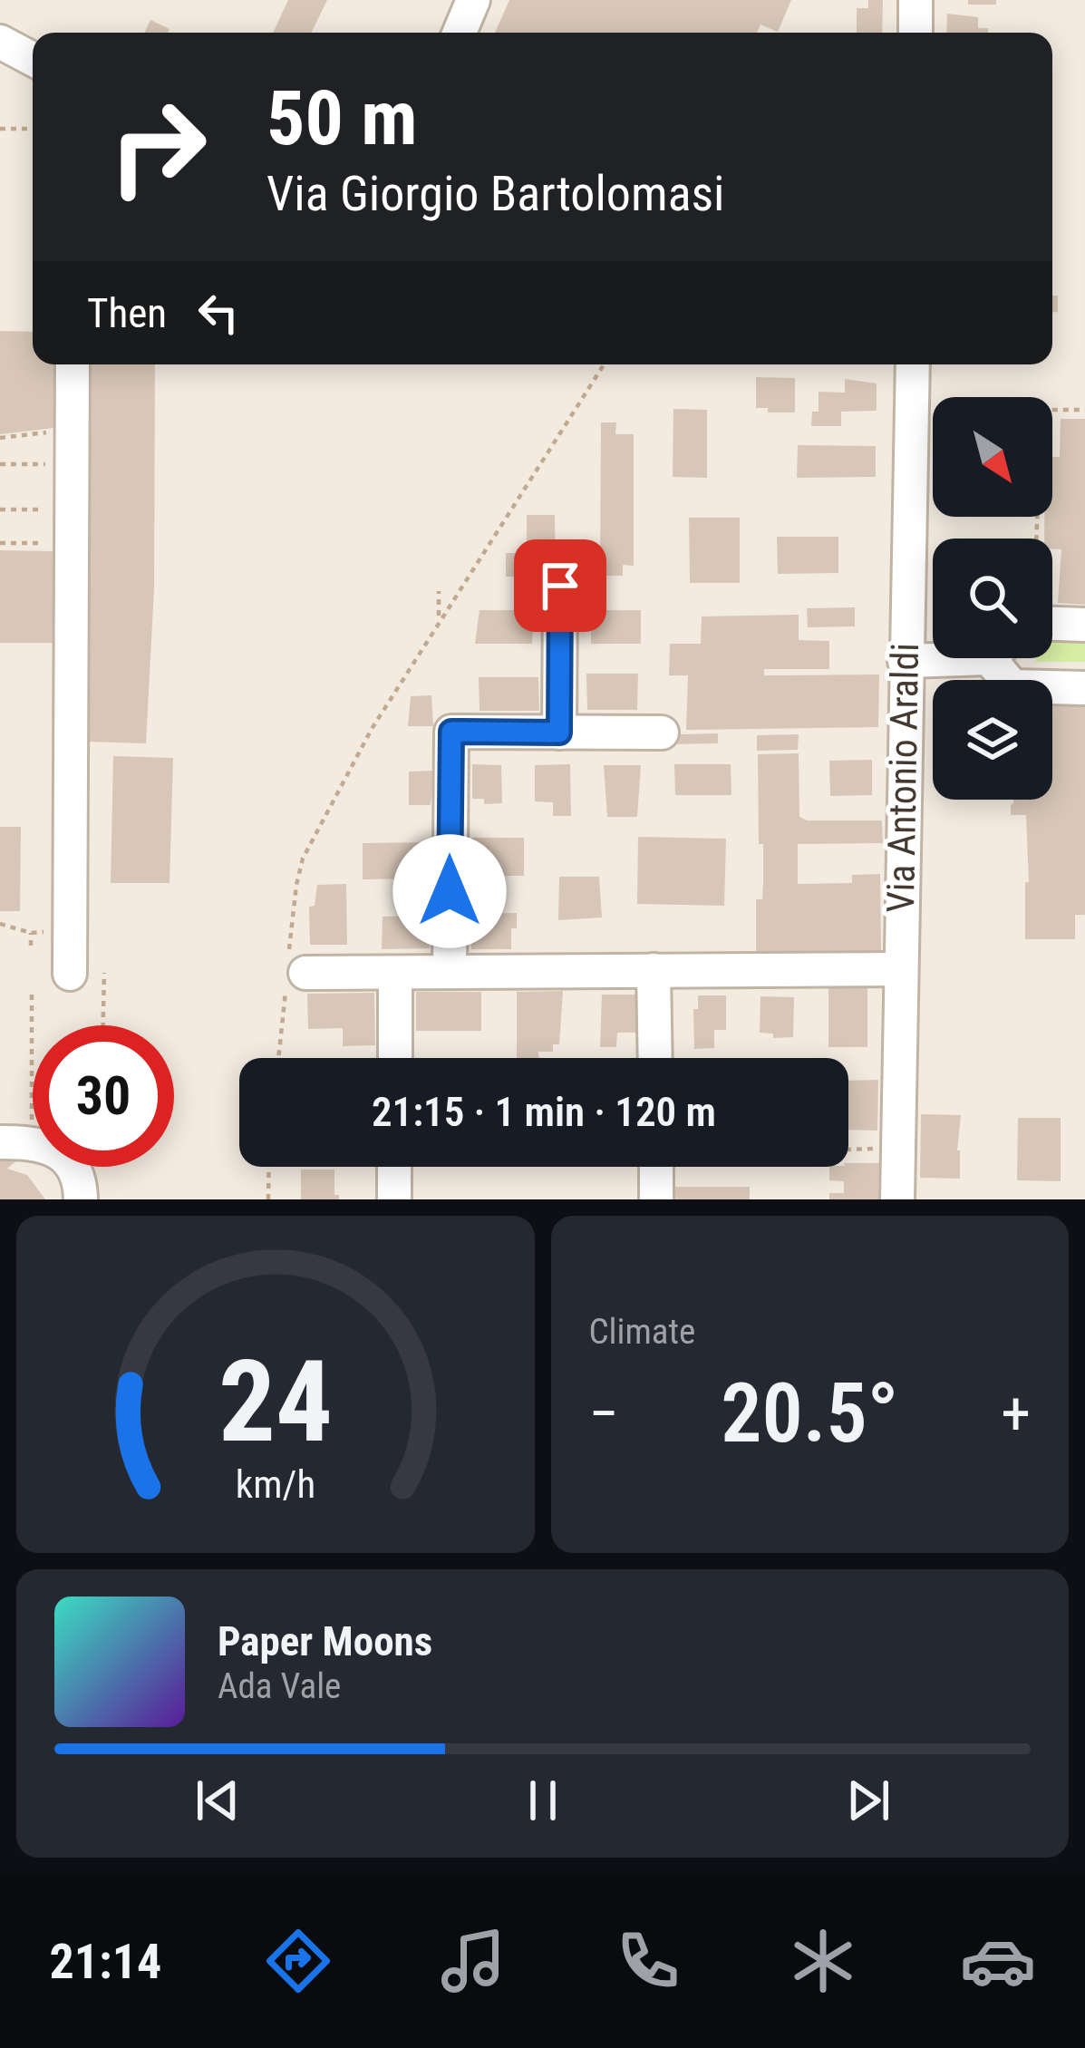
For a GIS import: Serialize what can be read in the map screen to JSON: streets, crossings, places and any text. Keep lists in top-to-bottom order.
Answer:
{
  "streets": {
    "street": ["Via Antonio Araldi"]
  },
  "north": "bottom right",
  "page": {
    "turn": ["50 m", "Via Giorgio Bartolomasi"],
    "then": "Then",
    "limit": "30",
    "trip": "21:15 · 1 min · 120 m",
    "tile": "Climate",
    "heat": ["−", "20.5°", "+"],
    "song": ["Paper Moons", "Ada Vale"],
    "tabs": "21:14",
    "gauge": ["24", "km/h"]
  }
}
